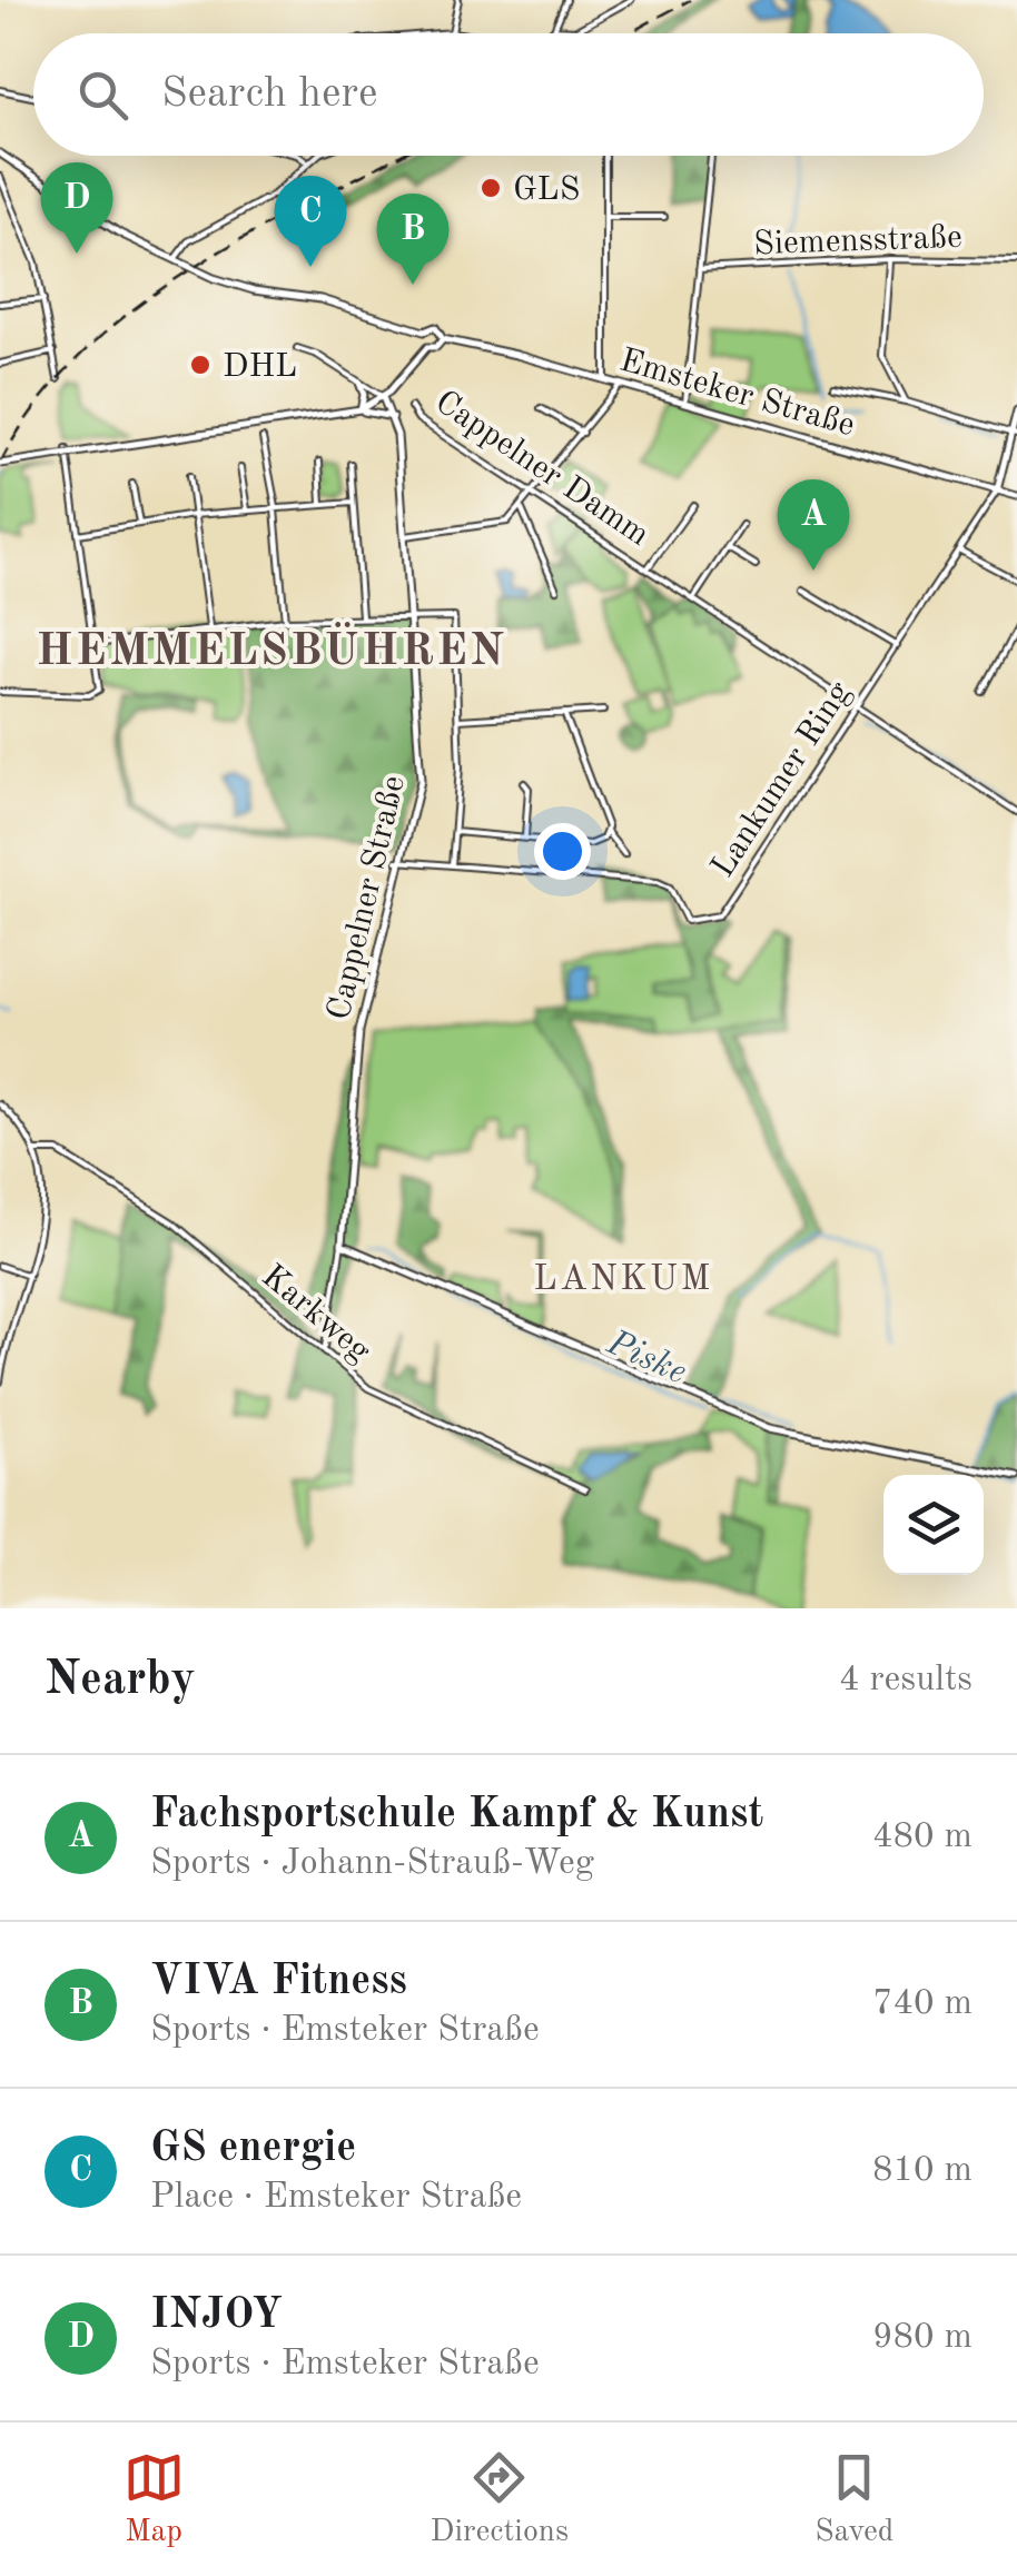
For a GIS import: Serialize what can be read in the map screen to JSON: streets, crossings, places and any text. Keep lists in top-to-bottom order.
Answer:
{
  "streets": {
    "street": [
      "Siemensstraße",
      "Emsteker Straße",
      "Cappelner Damm",
      "Lankumer Ring",
      "Cappelner Straße",
      "Karkweg"
    ]
  },
  "crossings": [
    ["Emsteker Straße", "Lankumer Ring"],
    ["Cappelner Damm", "Lankumer Ring"],
    ["Lankumer Ring", "Cappelner Straße"],
    ["Cappelner Straße", "Karkweg"]
  ],
  "districts": ["HEMMELSBÜHREN", "LANKUM"],
  "water": ["Piske"],
  "places": ["GLS", "DHL"],
  "page": {
    "search": "Search here",
    "pins": [
      "D",
      "C",
      "B",
      "A"
    ],
    "heading": ["Nearby", "4 results"],
    "list": [
      {
        "mark": "A",
        "name": "Fachsportschule Kampf & Kunst",
        "note": "Sports · Johann-Strauß-Weg",
        "value": "480 m"
      },
      {
        "mark": "B",
        "name": "VIVA Fitness",
        "note": "Sports · Emsteker Straße",
        "value": "740 m"
      },
      {
        "mark": "C",
        "name": "GS energie",
        "note": "Place · Emsteker Straße",
        "value": "810 m"
      },
      {
        "mark": "D",
        "name": "INJOY",
        "note": "Sports · Emsteker Straße",
        "value": "980 m"
      }
    ],
    "nav": ["Map", "Directions", "Saved"]
  }
}
